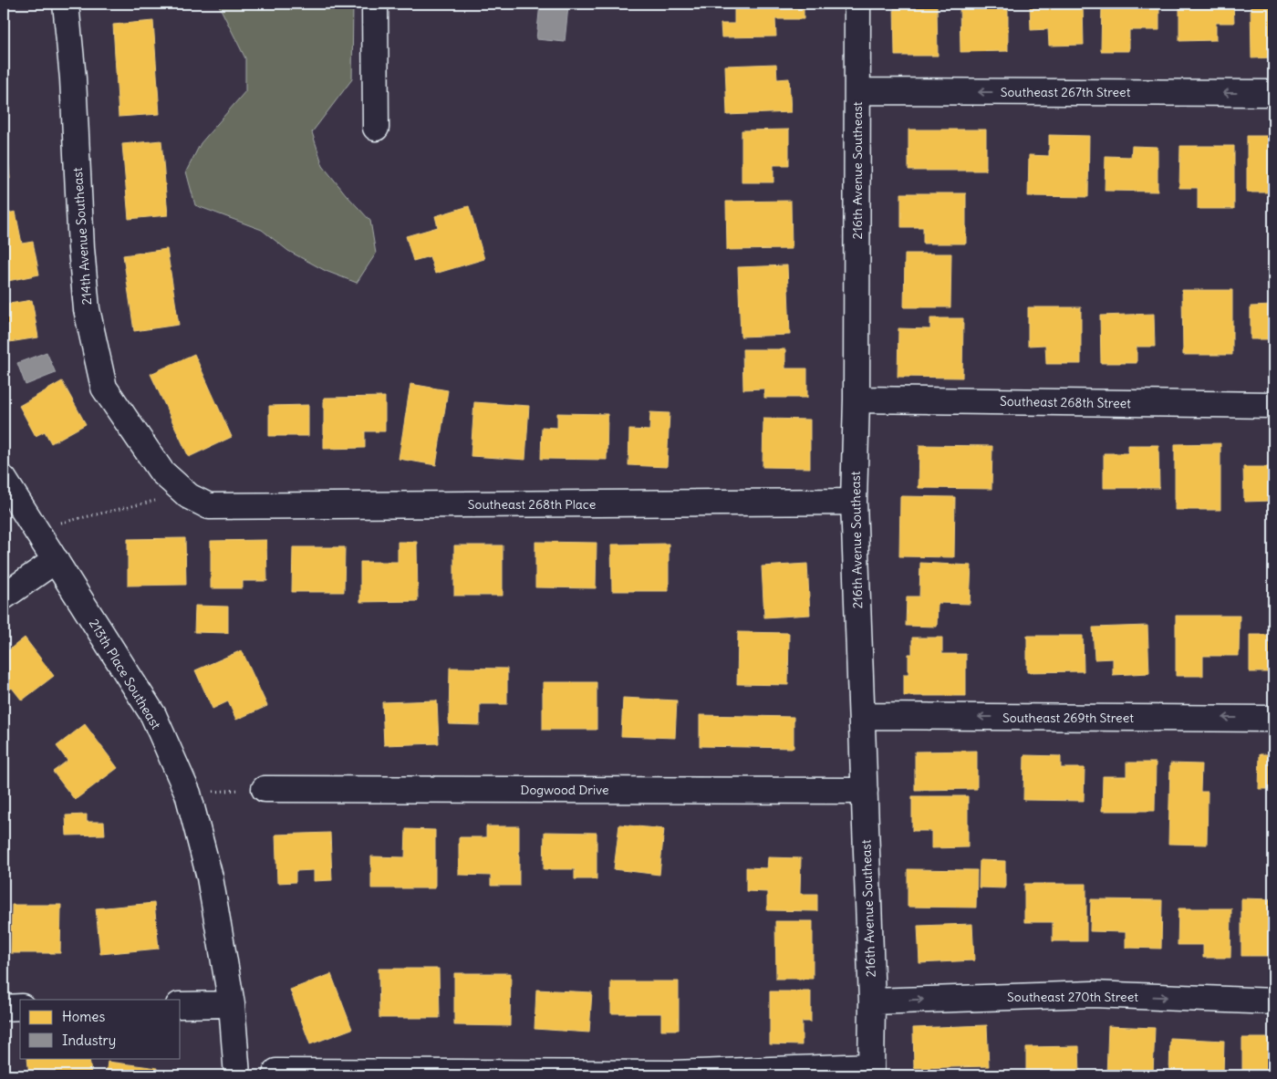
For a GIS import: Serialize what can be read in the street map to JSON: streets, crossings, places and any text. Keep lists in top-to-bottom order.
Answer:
{
  "streets": {
    "street": [
      "Southeast 267th Street",
      "216th Avenue Southeast",
      "214th Avenue Southeast",
      "Southeast 268th Street",
      "Southeast 268th Place",
      "213th Place Southeast",
      "Southeast 269th Street",
      "Dogwood Drive",
      "Southeast 270th Street"
    ]
  },
  "crossings": [
    ["Southeast 267th Street", "216th Avenue Southeast"],
    ["216th Avenue Southeast", "Southeast 268th Street"],
    ["216th Avenue Southeast", "Southeast 268th Place"],
    ["216th Avenue Southeast", "Southeast 269th Street"],
    ["216th Avenue Southeast", "Dogwood Drive"],
    ["216th Avenue Southeast", "Southeast 270th Street"],
    ["214th Avenue Southeast", "Southeast 268th Place"]
  ],
  "one_way": ["Southeast 267th Street", "Southeast 269th Street", "Southeast 270th Street"],
  "legend": ["Homes", "Industry"]
}
